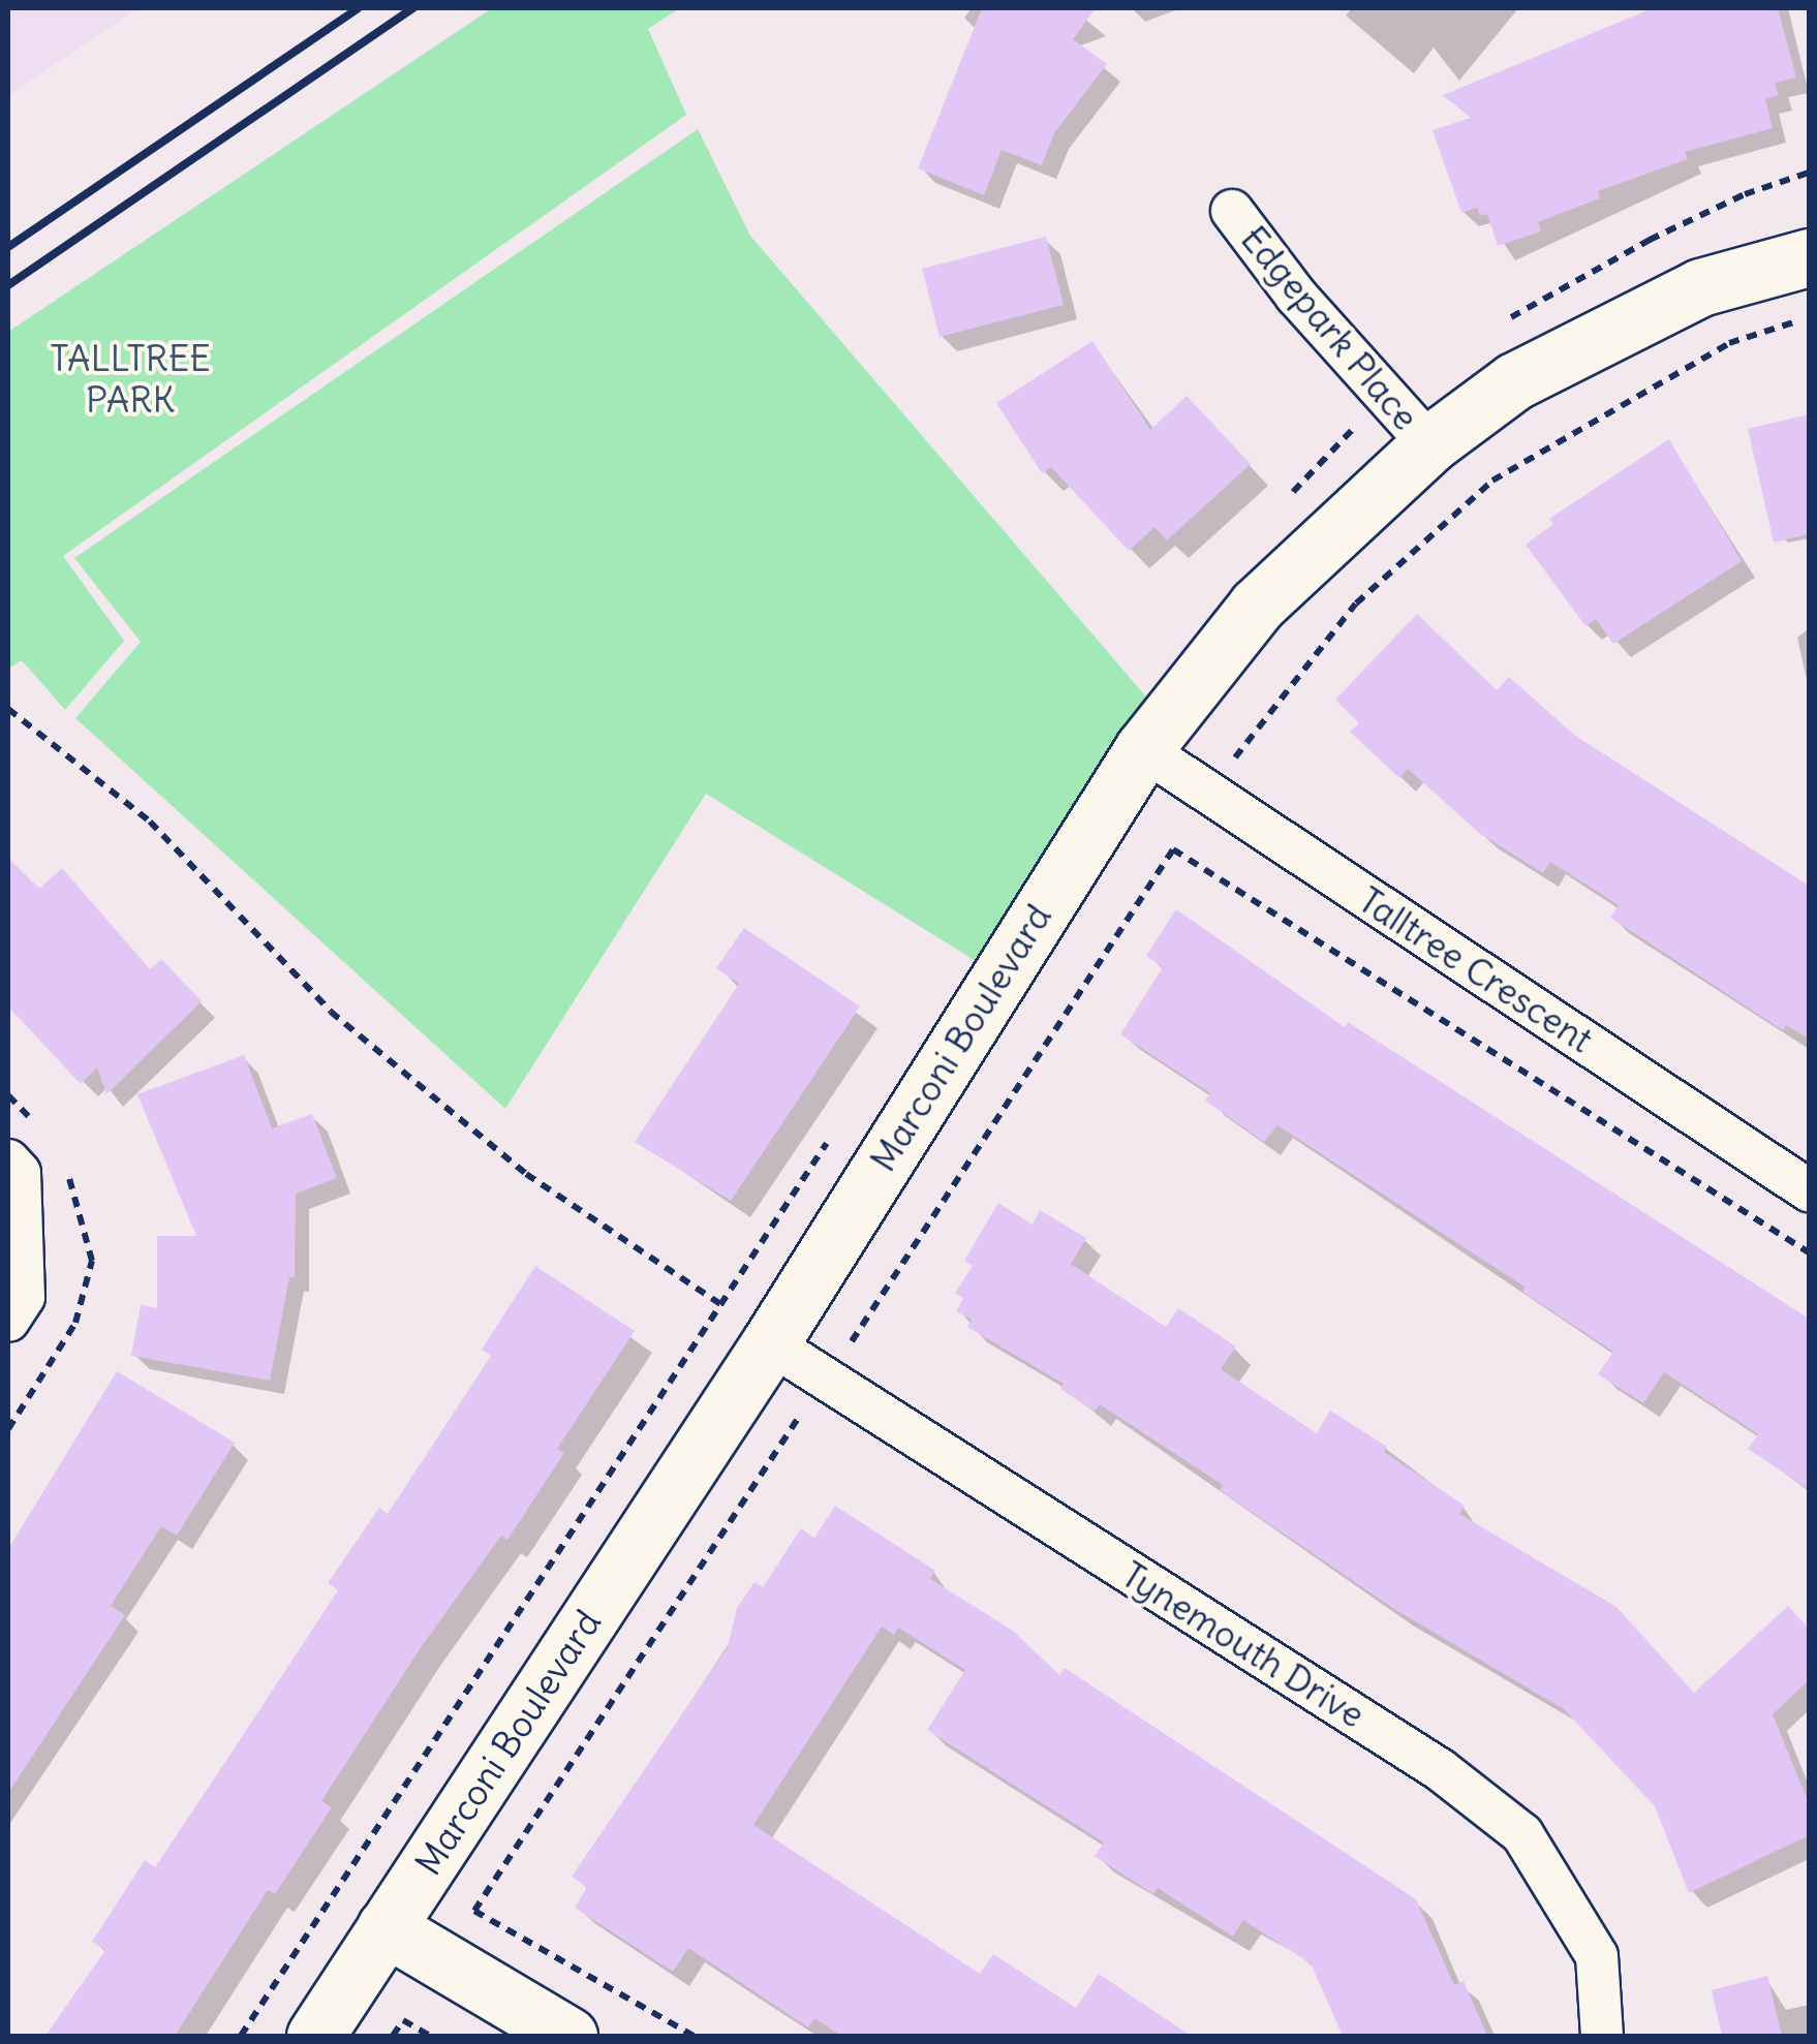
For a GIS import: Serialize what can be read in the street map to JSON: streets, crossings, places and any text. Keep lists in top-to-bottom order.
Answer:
{
  "streets": {
    "street": [
      "Edgepark Place",
      "Talltree Crescent",
      "Marconi Boulevard",
      "Tynemouth Drive"
    ]
  },
  "crossings": [
    ["Edgepark Place", "Marconi Boulevard"],
    ["Talltree Crescent", "Marconi Boulevard"],
    ["Marconi Boulevard", "Tynemouth Drive"]
  ],
  "parks": ["TALLTREE PARK"]
}
